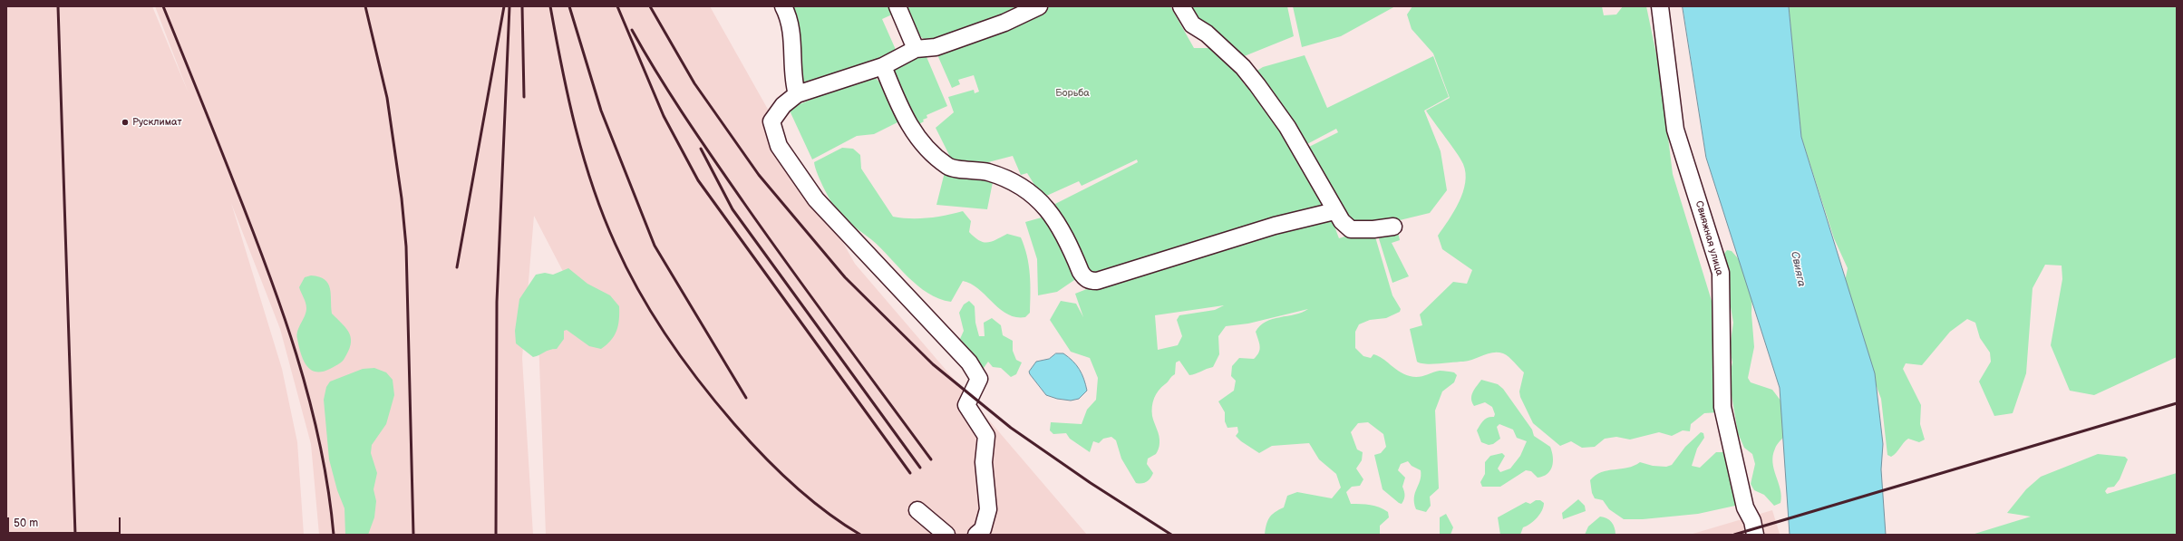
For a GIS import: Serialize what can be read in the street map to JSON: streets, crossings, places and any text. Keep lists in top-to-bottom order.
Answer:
{
  "streets": {
    "street": ["Свияжная улица"]
  },
  "water": ["Свияга"],
  "parks": ["Борьба"],
  "places": ["Русклимат"],
  "scale_bar": "50 m"
}
